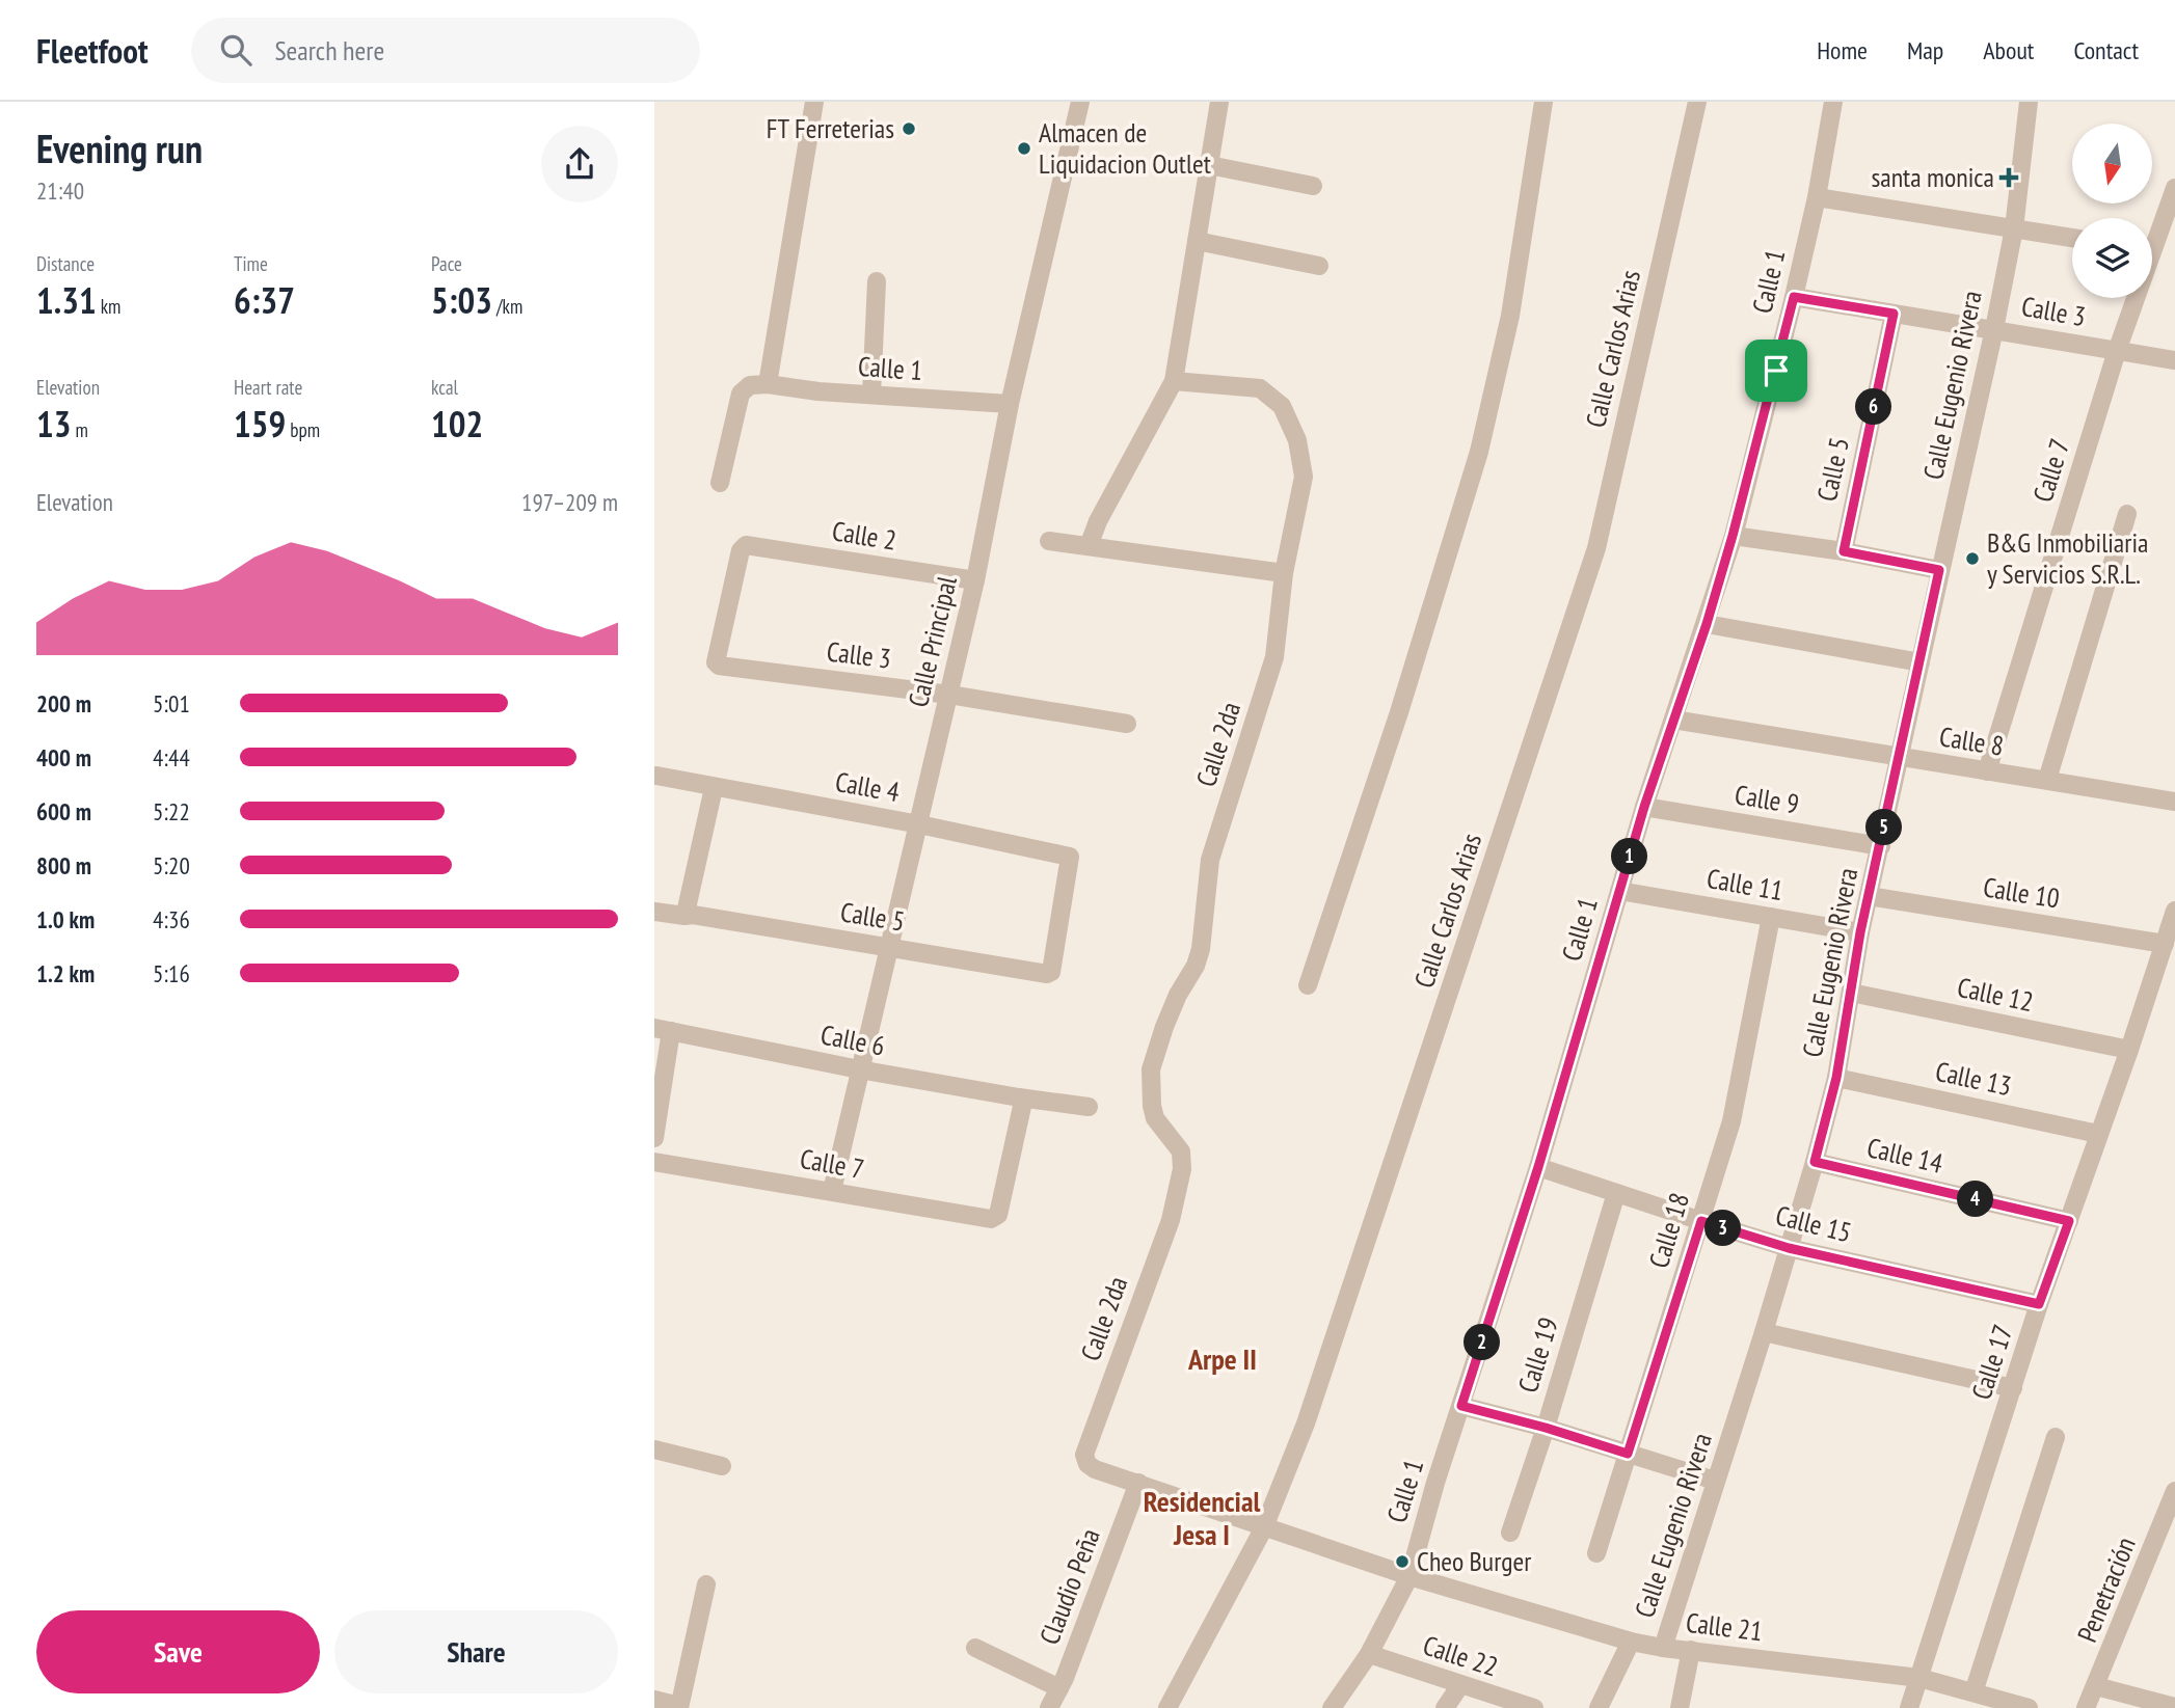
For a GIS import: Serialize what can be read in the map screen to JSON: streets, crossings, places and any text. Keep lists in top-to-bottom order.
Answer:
{
  "streets": {
    "street": [
      "Calle 1",
      "Calle 3",
      "Calle Carlos Arias",
      "Calle Eugenio Rivera",
      "Calle 5",
      "Calle 7",
      "Calle 2",
      "Calle Principal",
      "Calle 8",
      "Calle 2da",
      "Calle 4",
      "Calle 9",
      "Calle 11",
      "Calle 10",
      "Calle 12",
      "Calle 6",
      "Calle 13",
      "Calle 14",
      "Calle 15",
      "Calle 18",
      "Calle 19",
      "Calle 17",
      "Claudio Peña",
      "Penetración",
      "Calle 21",
      "Calle 22"
    ]
  },
  "crossings": [
    ["Calle 1", "Calle 3"],
    ["Calle 1", "Calle Principal"],
    ["Calle 1", "Calle 8"],
    ["Calle 1", "Calle 9"],
    ["Calle 1", "Calle 11"],
    ["Calle 1", "Calle 15"],
    ["Calle 1", "Calle 21"],
    ["Calle 1", "Calle 22"],
    ["Calle 3", "Calle Eugenio Rivera"],
    ["Calle 3", "Calle 5"],
    ["Calle 3", "Calle 7"],
    ["Calle 3", "Calle 2"],
    ["Calle 3", "Calle Principal"],
    ["Calle Carlos Arias", "Calle 21"],
    ["Calle Eugenio Rivera", "Calle 8"],
    ["Calle Eugenio Rivera", "Calle 9"],
    ["Calle Eugenio Rivera", "Calle 11"],
    ["Calle Eugenio Rivera", "Calle 10"],
    ["Calle Eugenio Rivera", "Calle 12"],
    ["Calle Eugenio Rivera", "Calle 13"],
    ["Calle Eugenio Rivera", "Calle 14"],
    ["Calle Eugenio Rivera", "Calle 15"],
    ["Calle Eugenio Rivera", "Calle 21"],
    ["Calle 5", "Calle Principal"],
    ["Calle 5", "Calle 4"],
    ["Calle 7", "Calle Principal"],
    ["Calle 7", "Calle 8"],
    ["Calle 7", "Calle 6"],
    ["Calle 2", "Calle Principal"],
    ["Calle Principal", "Calle 4"],
    ["Calle Principal", "Calle 6"],
    ["Calle 2da", "Calle 21"],
    ["Calle 11", "Calle 18"],
    ["Calle 10", "Calle 17"],
    ["Calle 12", "Calle 17"],
    ["Calle 13", "Calle 17"],
    ["Calle 14", "Calle 17"],
    ["Calle 15", "Calle 18"],
    ["Calle 15", "Calle 19"],
    ["Calle 15", "Calle 17"],
    ["Calle 17", "Calle 21"],
    ["Claudio Peña", "Calle 21"]
  ],
  "districts": ["Arpe II", "Residencial Jesa I"],
  "places": {
    "other": [
      "FT Ferreterias",
      "Almacen de Liquidacion Outlet",
      "B&G Inmobiliaria y Servicios S.R.L.",
      "Cheo Burger"
    ],
    "health": ["santa monica"]
  },
  "north": "bottom",
  "page": {
    "header": "Fleetfoot",
    "search": "Search here",
    "nav": [
      "Home",
      "Map",
      "About",
      "Contact"
    ],
    "heading": ["Evening run", "21:40"],
    "stats": [
      ["Distance", "1.31 km"],
      ["Time", "6:37"],
      ["Pace", "5:03 /km"],
      ["Elevation", "13 m"],
      ["Heart rate", "159 bpm"],
      ["kcal", "102"]
    ],
    "pins": [
      "6",
      "5",
      "1",
      "4",
      "3",
      "2"
    ],
    "chart": ["Elevation", "197–209 m"],
    "list": [
      {
        "name": "200 m",
        "note": "5:01"
      },
      {
        "name": "400 m",
        "note": "4:44"
      },
      {
        "name": "600 m",
        "note": "5:22"
      },
      {
        "name": "800 m",
        "note": "5:20"
      },
      {
        "name": "1.0 km",
        "note": "4:36"
      },
      {
        "name": "1.2 km",
        "note": "5:16"
      }
    ],
    "buttons": ["Save", "Share"]
  }
}
